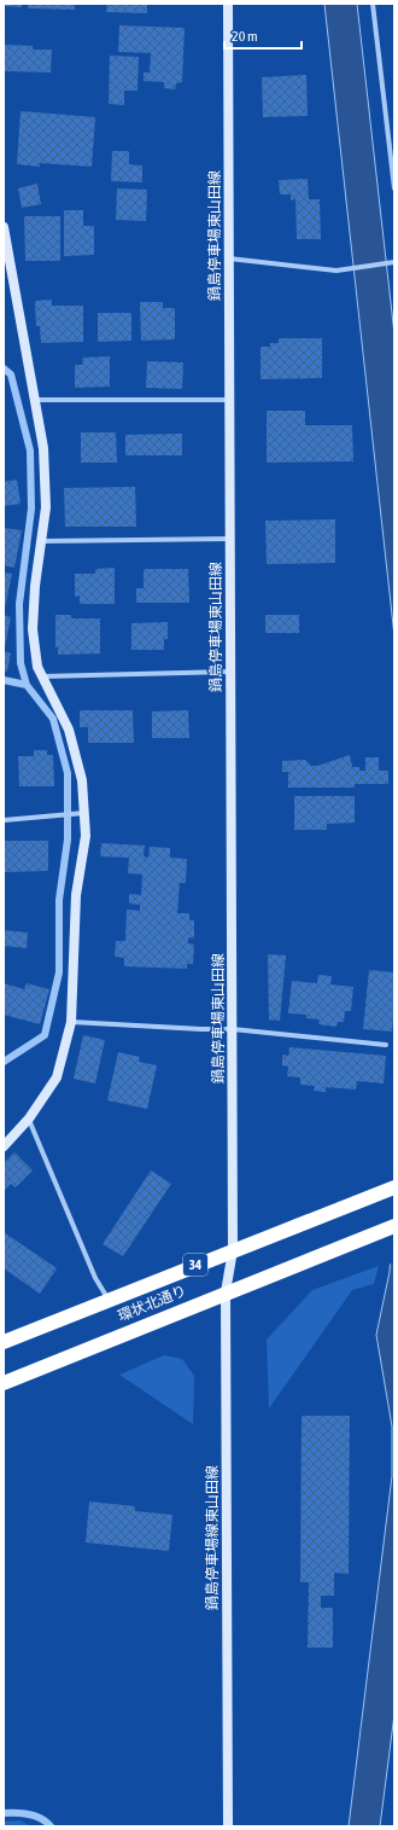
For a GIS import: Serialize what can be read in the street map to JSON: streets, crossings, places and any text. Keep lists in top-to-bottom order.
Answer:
{
  "streets": {
    "highway": ["34", "環状北通り"],
    "main road": ["鍋島停車場東山田線", "鍋島停車場線東山田線"]
  },
  "crossings": [
    ["鍋島停車場東山田線", "環状北通り"],
    ["鍋島停車場東山田線", "鍋島停車場線東山田線"],
    ["環状北通り", "鍋島停車場線東山田線"]
  ],
  "scale_bar": "20 m"
}
